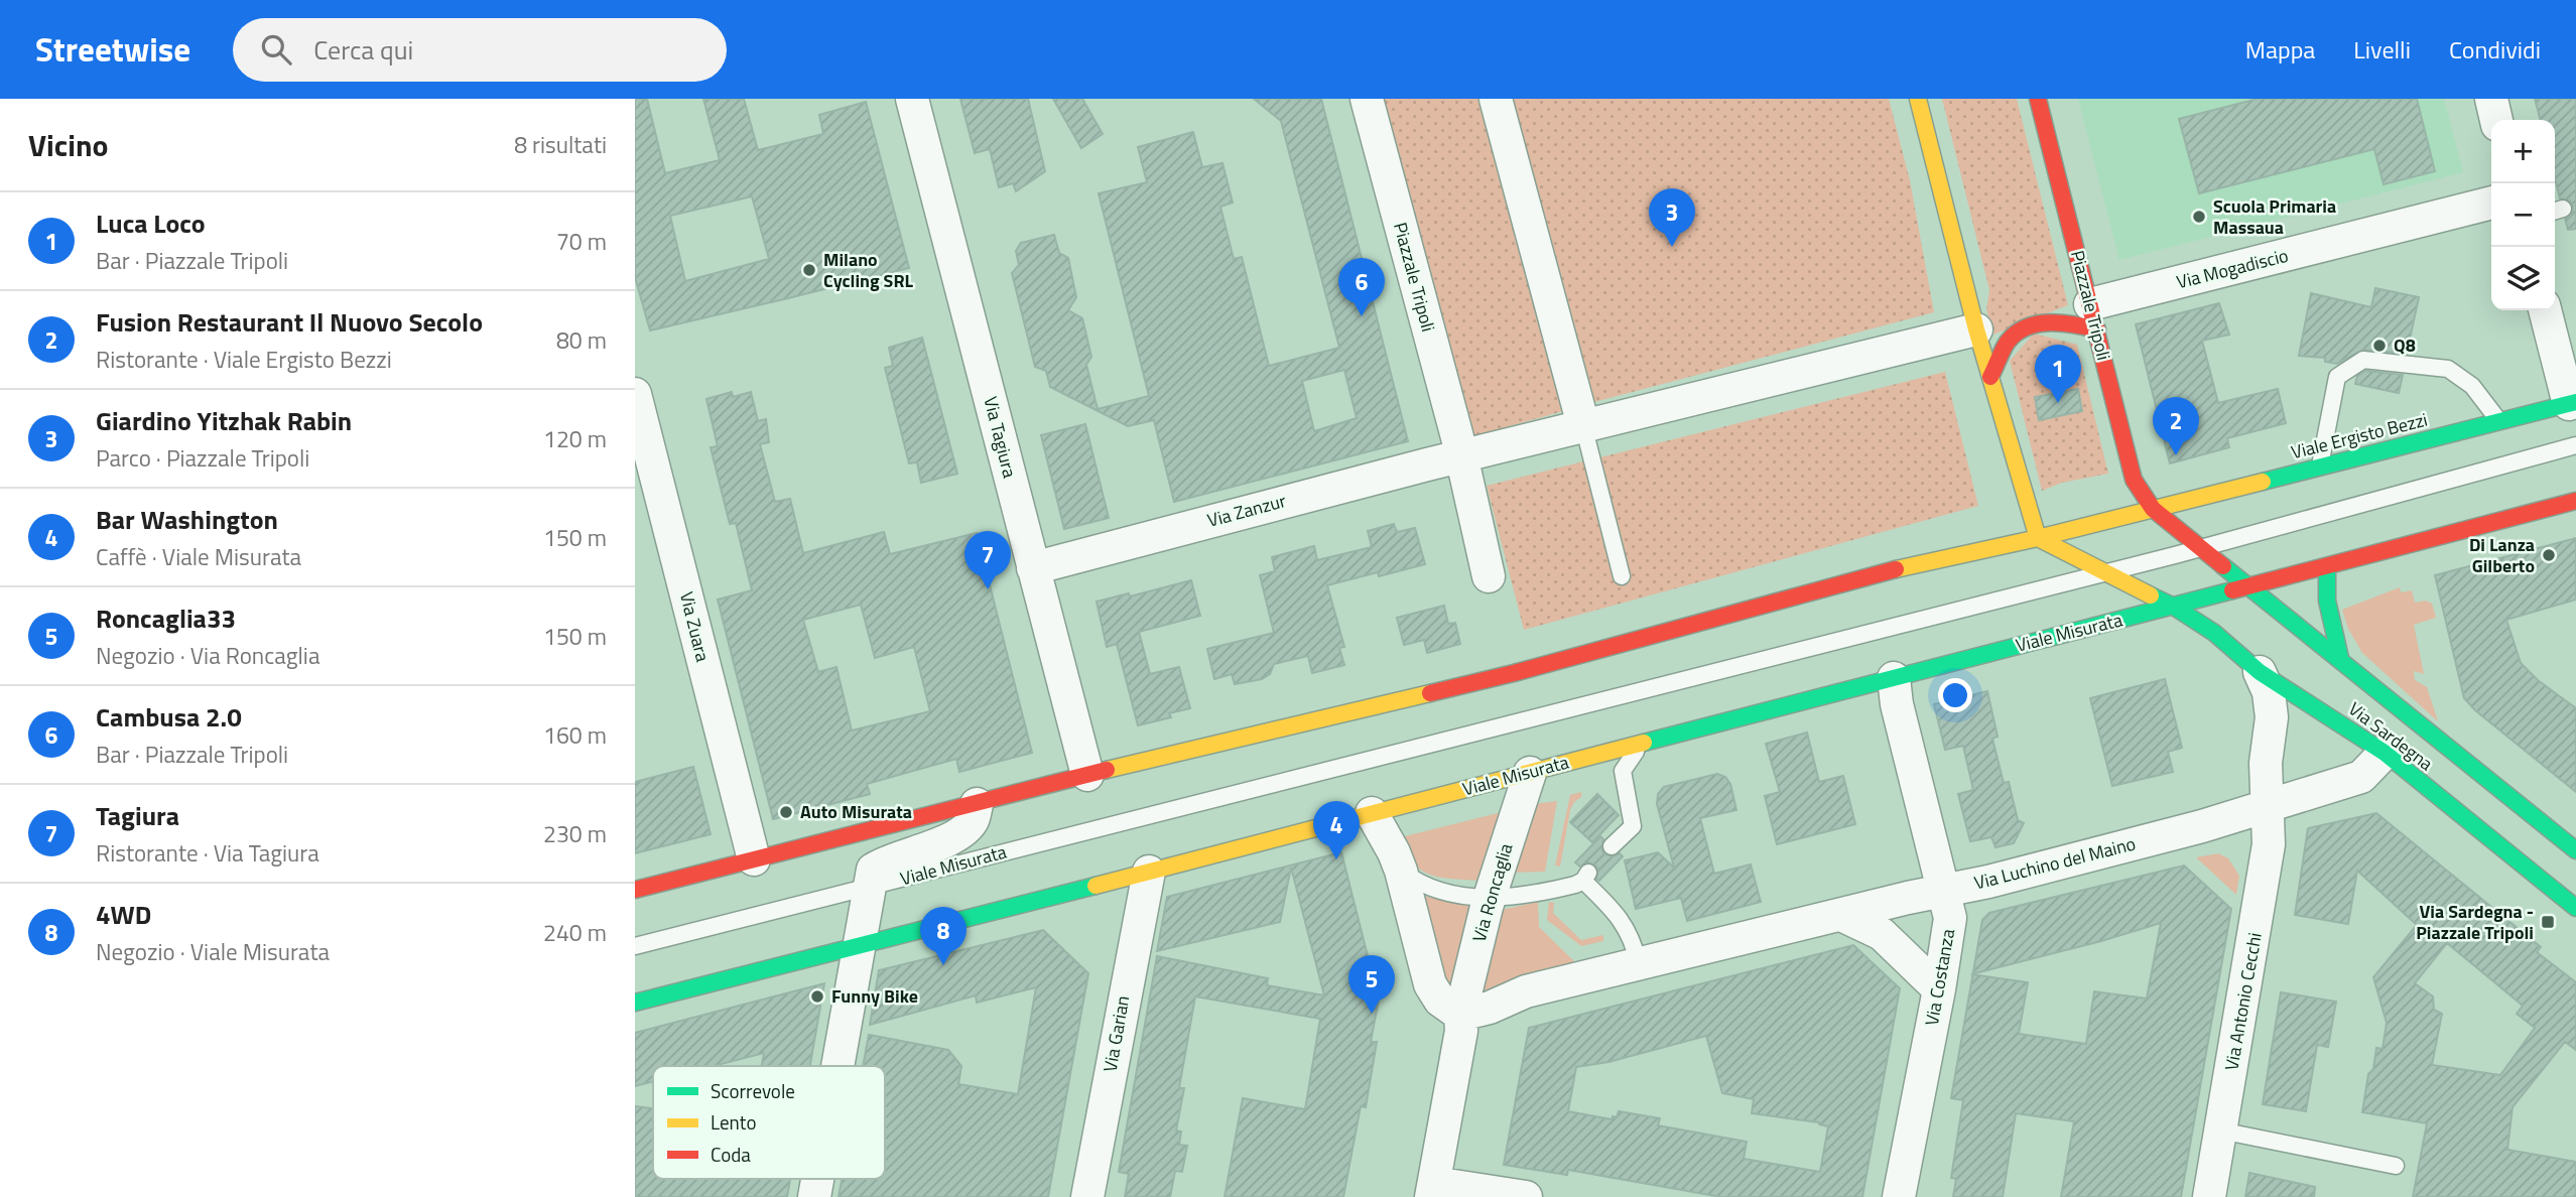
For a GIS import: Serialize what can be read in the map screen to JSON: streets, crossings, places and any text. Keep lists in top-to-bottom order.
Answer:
{
  "streets": {
    "main road": [
      "Piazzale Tripoli",
      "Viale Ergisto Bezzi",
      "Viale Misurata",
      "Via Sardegna"
    ],
    "street": [
      "Via Mogadiscio",
      "Via Tagiura",
      "Via Zanzur",
      "Via Zuara",
      "Via Luchino del Maino",
      "Via Roncaglia",
      "Via Costanza",
      "Via Antonio Cecchi",
      "Via Garian"
    ]
  },
  "crossings": [
    ["Via Mogadiscio", "Piazzale Tripoli"],
    ["Piazzale Tripoli", "Viale Ergisto Bezzi"],
    ["Piazzale Tripoli", "Via Zanzur"],
    ["Piazzale Tripoli", "Via Sardegna"],
    ["Via Tagiura", "Via Zanzur"],
    ["Viale Misurata", "Via Sardegna"],
    ["Viale Misurata", "Via Roncaglia"],
    ["Viale Misurata", "Via Costanza"],
    ["Viale Misurata", "Via Garian"],
    ["Via Sardegna", "Via Antonio Cecchi"],
    ["Via Luchino del Maino", "Via Roncaglia"],
    ["Via Luchino del Maino", "Via Costanza"],
    ["Via Luchino del Maino", "Via Antonio Cecchi"]
  ],
  "places": {
    "other": [
      "Scuola Primaria Massaua",
      "Milano Cycling SRL",
      "Q8",
      "Di Lanza Gilberto",
      "Auto Misurata",
      "Funny Bike"
    ],
    "transit": ["Via Sardegna - Piazzale Tripoli"]
  },
  "legend": ["Scorrevole", "Lento", "Coda"],
  "page": {
    "header": "Streetwise",
    "search": "Cerca qui",
    "nav": ["Mappa", "Livelli", "Condividi"],
    "heading": ["Vicino", "8 risultati"],
    "map_buttons": ["+", "−"],
    "pins": [
      "3",
      "6",
      "1",
      "2",
      "7",
      "4",
      "8",
      "5"
    ],
    "list": [
      {
        "mark": "1",
        "name": "Luca Loco",
        "note": "Bar · Piazzale Tripoli",
        "value": "70 m"
      },
      {
        "mark": "2",
        "name": "Fusion Restaurant Il Nuovo Secolo",
        "note": "Ristorante · Viale Ergisto Bezzi",
        "value": "80 m"
      },
      {
        "mark": "3",
        "name": "Giardino Yitzhak Rabin",
        "note": "Parco · Piazzale Tripoli",
        "value": "120 m"
      },
      {
        "mark": "4",
        "name": "Bar Washington",
        "note": "Caffè · Viale Misurata",
        "value": "150 m"
      },
      {
        "mark": "5",
        "name": "Roncaglia33",
        "note": "Negozio · Via Roncaglia",
        "value": "150 m"
      },
      {
        "mark": "6",
        "name": "Cambusa 2.0",
        "note": "Bar · Piazzale Tripoli",
        "value": "160 m"
      },
      {
        "mark": "7",
        "name": "Tagiura",
        "note": "Ristorante · Via Tagiura",
        "value": "230 m"
      },
      {
        "mark": "8",
        "name": "4WD",
        "note": "Negozio · Viale Misurata",
        "value": "240 m"
      }
    ]
  }
}
